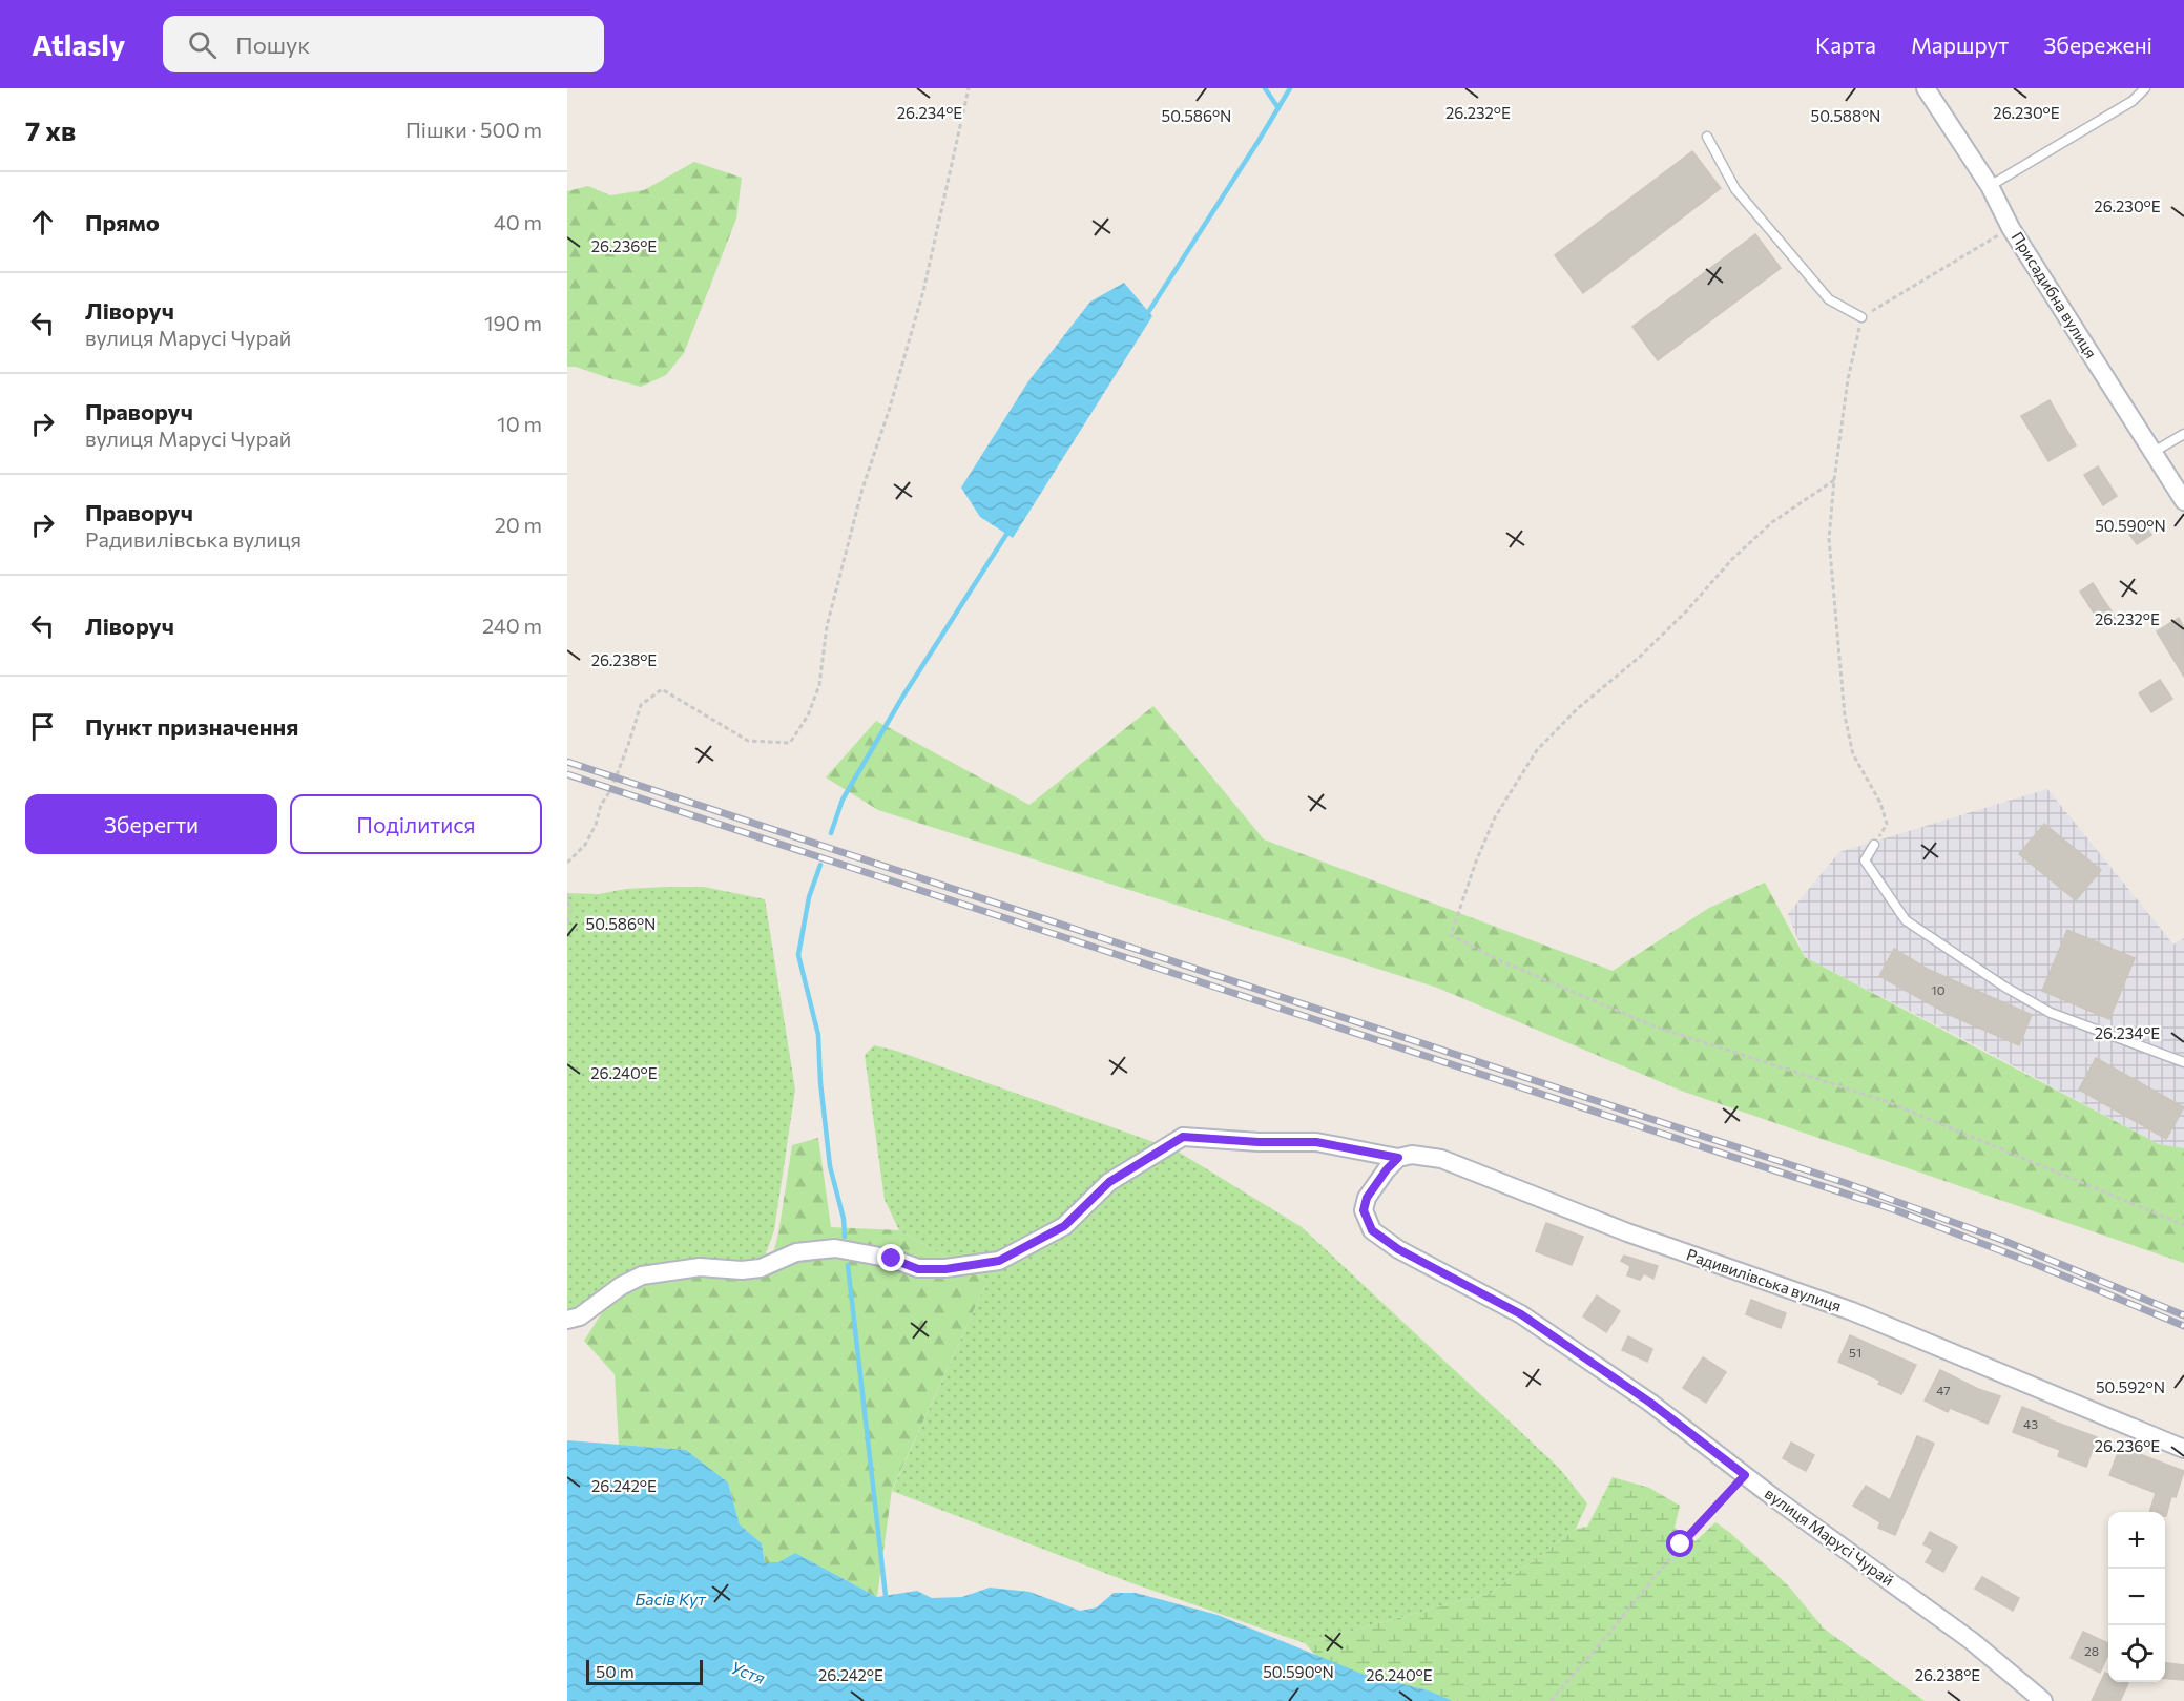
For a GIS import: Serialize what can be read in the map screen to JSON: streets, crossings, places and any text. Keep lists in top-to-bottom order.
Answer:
{
  "streets": {
    "street": ["Присадибна вулиця", "Радивилівська вулиця", "вулиця Марусі Чурай"]
  },
  "crossings": [
    ["Радивилівська вулиця", "вулиця Марусі Чурай"]
  ],
  "water": ["Басів Кут", "Устя"],
  "house_numbers": [
    "10",
    "51",
    "47",
    "43",
    "28"
  ],
  "scale_bar": "50 m",
  "page": {
    "header": "Atlasly",
    "search": "Пошук",
    "nav": ["Карта", "Маршрут", "Збережені"],
    "heading": ["7 хв", "Пішки · 500 m"],
    "list": [
      ["Прямо", "40 m"],
      ["Ліворуч", "вулиця Марусі Чурай", "190 m"],
      ["Праворуч", "вулиця Марусі Чурай", "10 m"],
      ["Праворуч", "Радивилівська вулиця", "20 m"],
      ["Ліворуч", "240 m"],
      "Пункт призначення"
    ],
    "buttons": ["Зберегти", "Поділитися"],
    "map_buttons": ["+", "−"],
    "scale": "50 m"
  },
  "coordinates": [
    "26.234°E",
    "26.232°E",
    "26.230°E",
    "50.586°N",
    "50.588°N",
    "26.236°E",
    "50.590°N",
    "26.238°E",
    "26.240°E",
    "50.592°N",
    "26.242°E"
  ]
}
